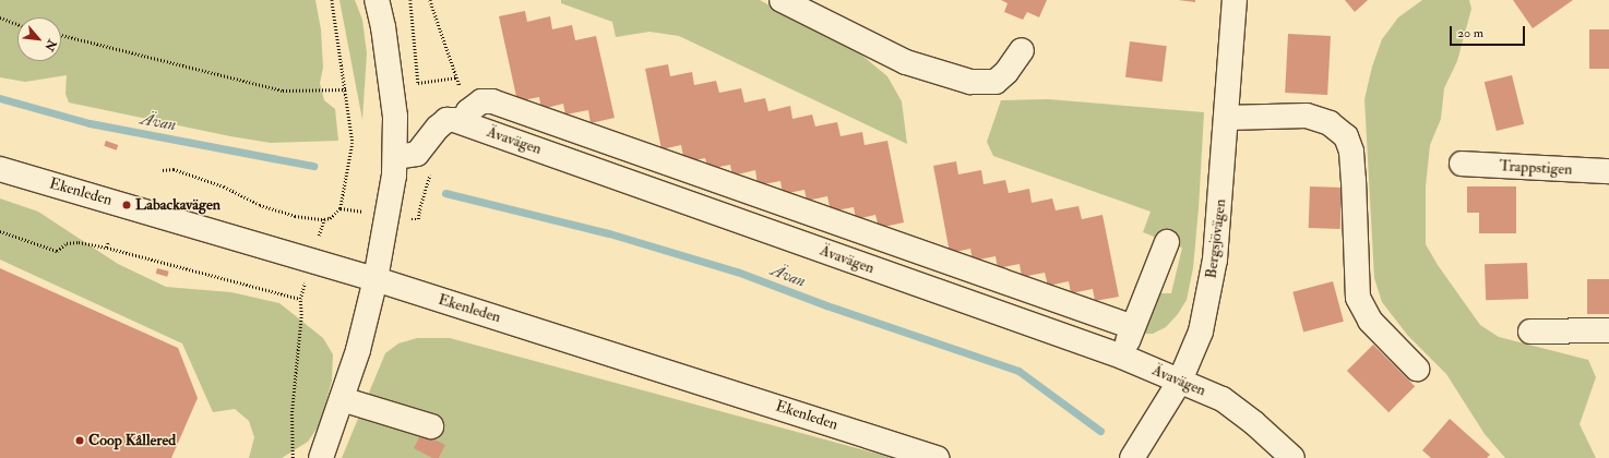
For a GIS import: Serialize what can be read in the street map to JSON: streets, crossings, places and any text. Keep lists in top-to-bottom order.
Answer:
{
  "streets": {
    "street": [
      "Ävavägen",
      "Trappstigen",
      "Ekenleden",
      "Bergsjövägen"
    ]
  },
  "crossings": [
    ["Ävavägen", "Bergsjövägen"]
  ],
  "water": ["Ävan"],
  "places": ["Labackavägen", "Coop Kållered"],
  "scale_bar": "20 m",
  "north": "bottom right"
}
